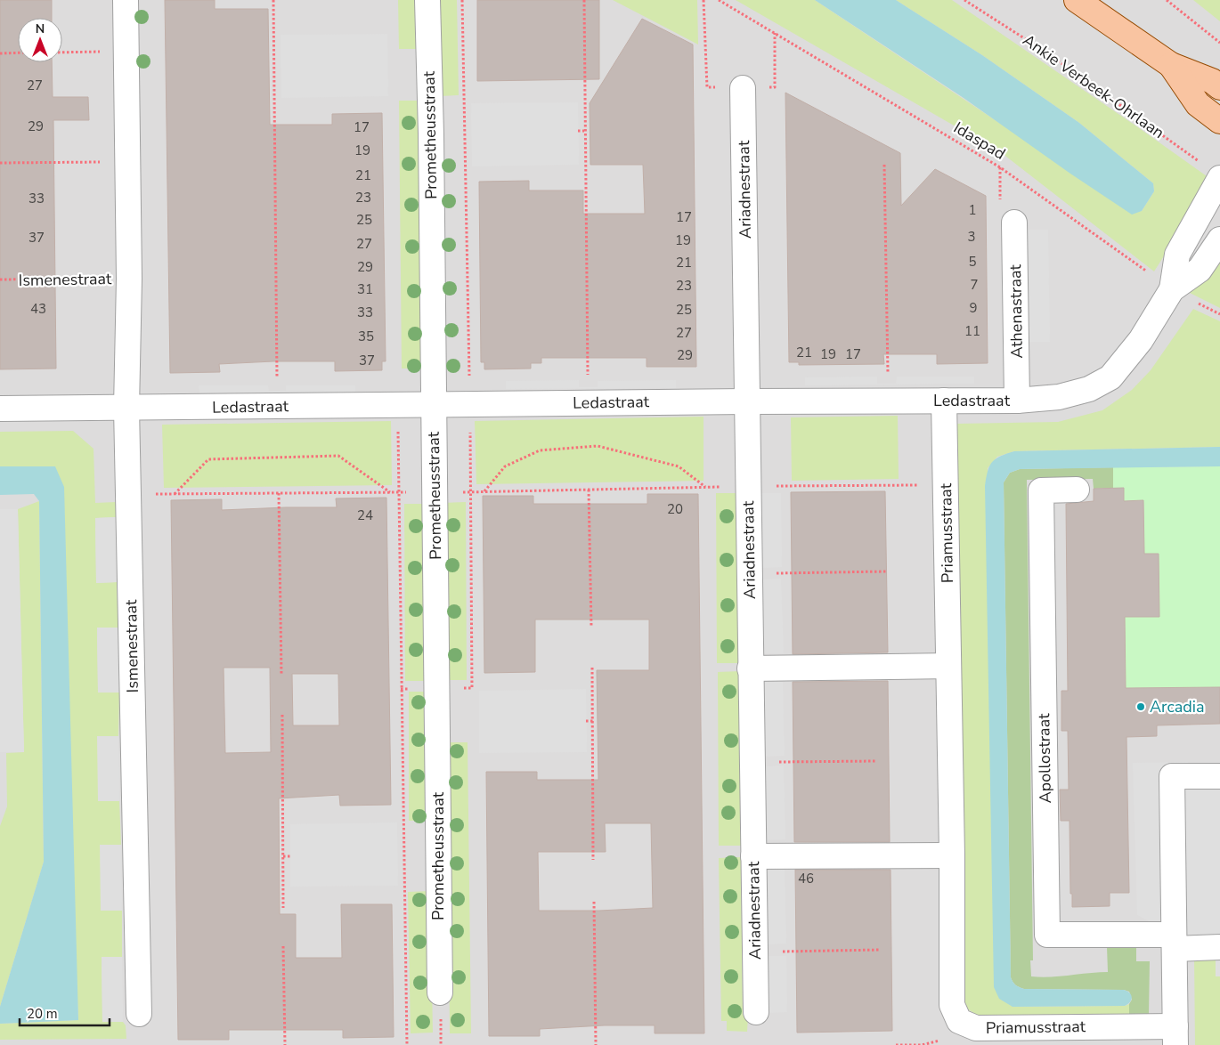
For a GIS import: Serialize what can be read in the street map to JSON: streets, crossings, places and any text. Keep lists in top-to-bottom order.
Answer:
{
  "streets": {
    "street": [
      "Prometheusstraat",
      "Ariadnestraat",
      "Ismenestraat",
      "Athenastraat",
      "Ledastraat",
      "Priamusstraat",
      "Apollostraat"
    ],
    "path": ["Ankie Verbeek-Ohrlaan", "Idaspad"]
  },
  "crossings": [
    ["Ankie Verbeek-Ohrlaan", "Ledastraat"],
    ["Prometheusstraat", "Ledastraat"],
    ["Idaspad", "Ledastraat"],
    ["Ariadnestraat", "Ledastraat"],
    ["Ismenestraat", "Ledastraat"],
    ["Athenastraat", "Ledastraat"],
    ["Ledastraat", "Priamusstraat"]
  ],
  "places": ["Arcadia"],
  "house_numbers": [
    "27",
    "29",
    "17",
    "19",
    "21",
    "23",
    "33",
    "1",
    "17",
    "25",
    "3",
    "37",
    "19",
    "27",
    "5",
    "21",
    "29",
    "7",
    "23",
    "31",
    "9",
    "43",
    "25",
    "33",
    "11",
    "27",
    "35",
    "21",
    "19",
    "17",
    "29",
    "37",
    "20",
    "24",
    "46"
  ],
  "scale_bar": "20 m",
  "north": "top"
}
